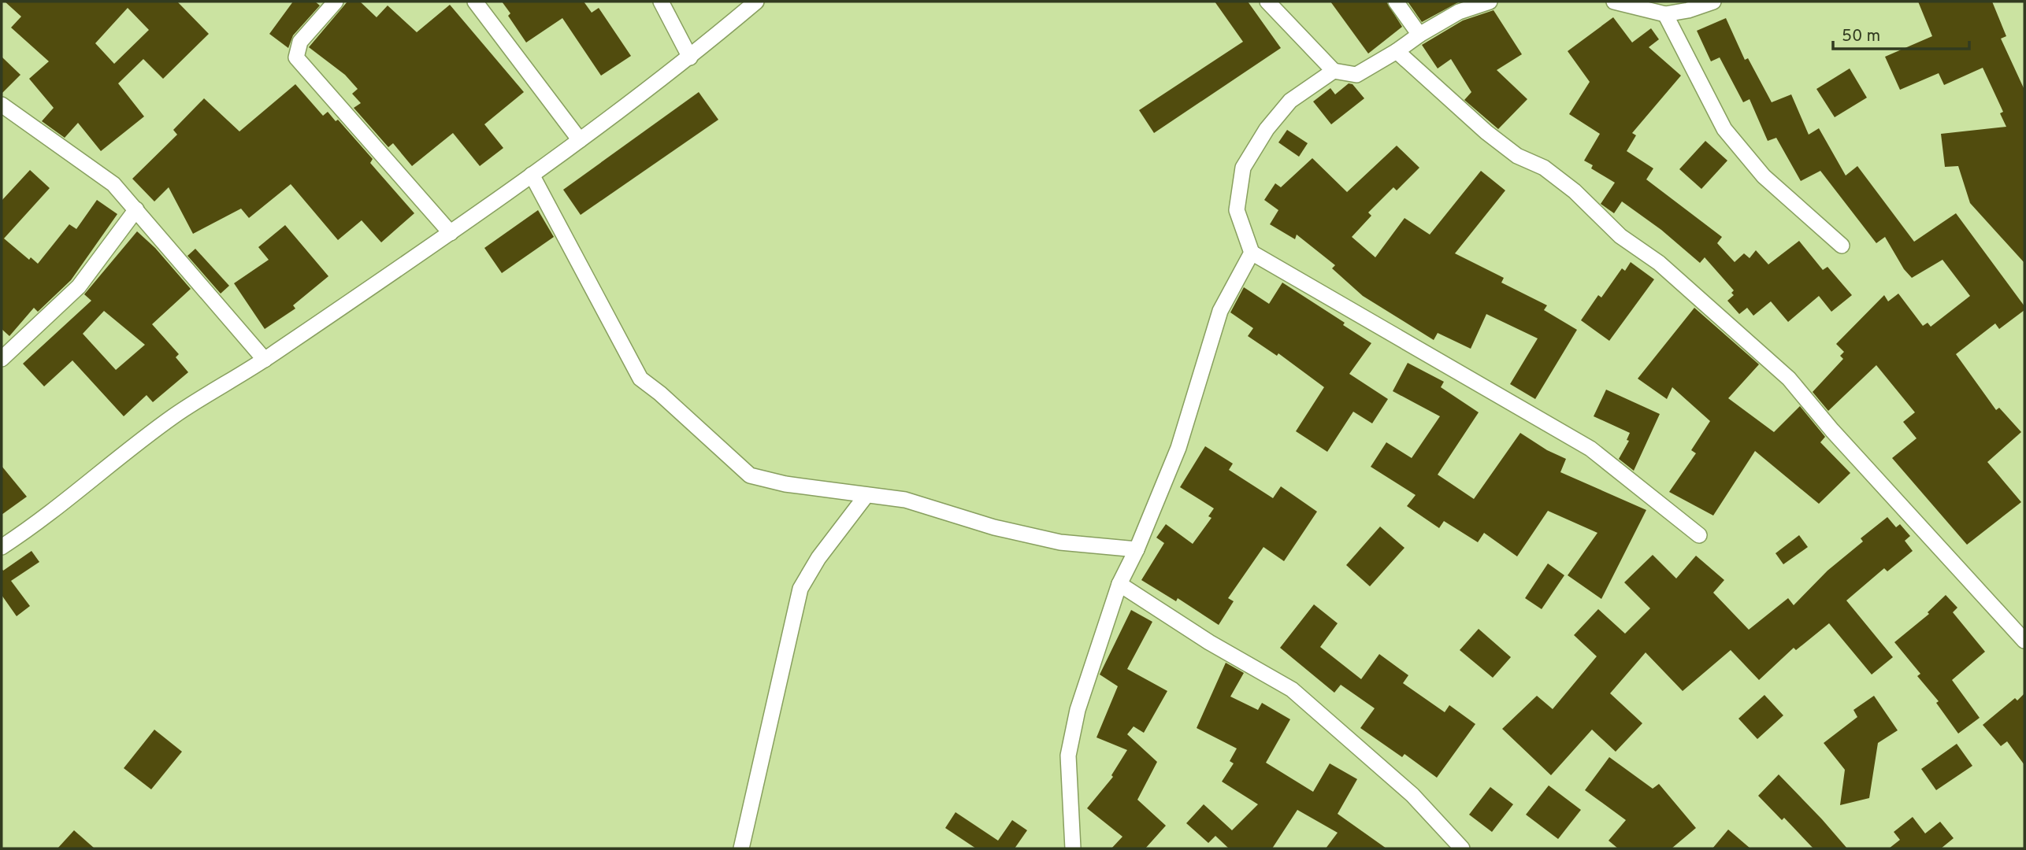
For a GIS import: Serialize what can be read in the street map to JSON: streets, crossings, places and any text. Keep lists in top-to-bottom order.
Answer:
{
  "scale_bar": "50 m"
}
